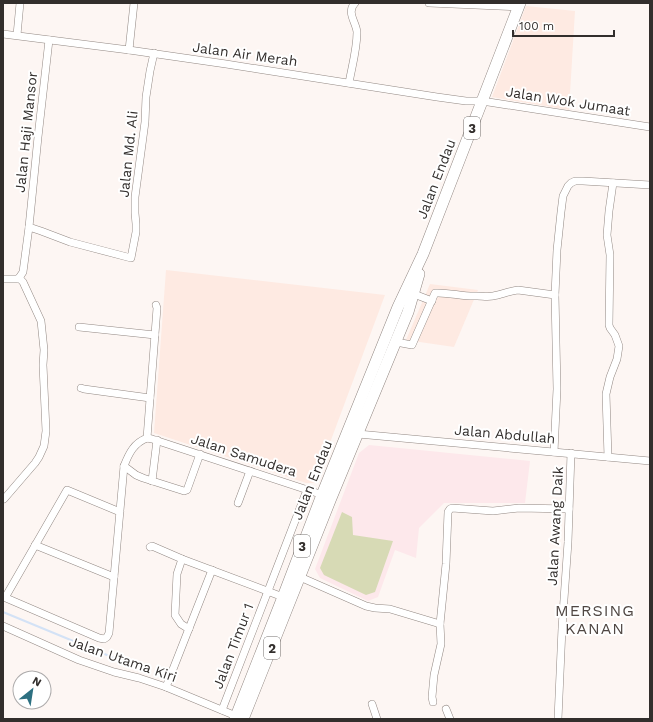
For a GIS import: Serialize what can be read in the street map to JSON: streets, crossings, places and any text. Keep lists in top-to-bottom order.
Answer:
{
  "streets": {
    "highway": ["3", "Jalan Endau", "2"],
    "street": [
      "Jalan Air Merah",
      "Jalan Wok Jumaat",
      "Jalan Haji Mansor",
      "Jalan Md. Ali",
      "Jalan Abdullah",
      "Jalan Samudera",
      "Jalan Awang Daik",
      "Jalan Timur 1",
      "Jalan Utama Kiri"
    ]
  },
  "crossings": [
    ["Jalan Air Merah", "Jalan Wok Jumaat"],
    ["Jalan Air Merah", "Jalan Haji Mansor"],
    ["Jalan Air Merah", "Jalan Md. Ali"],
    ["Jalan Air Merah", "Jalan Endau"],
    ["Jalan Wok Jumaat", "Jalan Endau"],
    ["Jalan Haji Mansor", "Jalan Md. Ali"],
    ["Jalan Endau", "Jalan Abdullah"],
    ["Jalan Endau", "Jalan Samudera"],
    ["Jalan Endau", "Jalan Utama Kiri"],
    ["Jalan Abdullah", "Jalan Awang Daik"],
    ["Jalan Samudera", "Jalan Timur 1"],
    ["Jalan Timur 1", "Jalan Utama Kiri"]
  ],
  "districts": ["MERSING KANAN"],
  "scale_bar": "100 m",
  "north": "top right"
}
